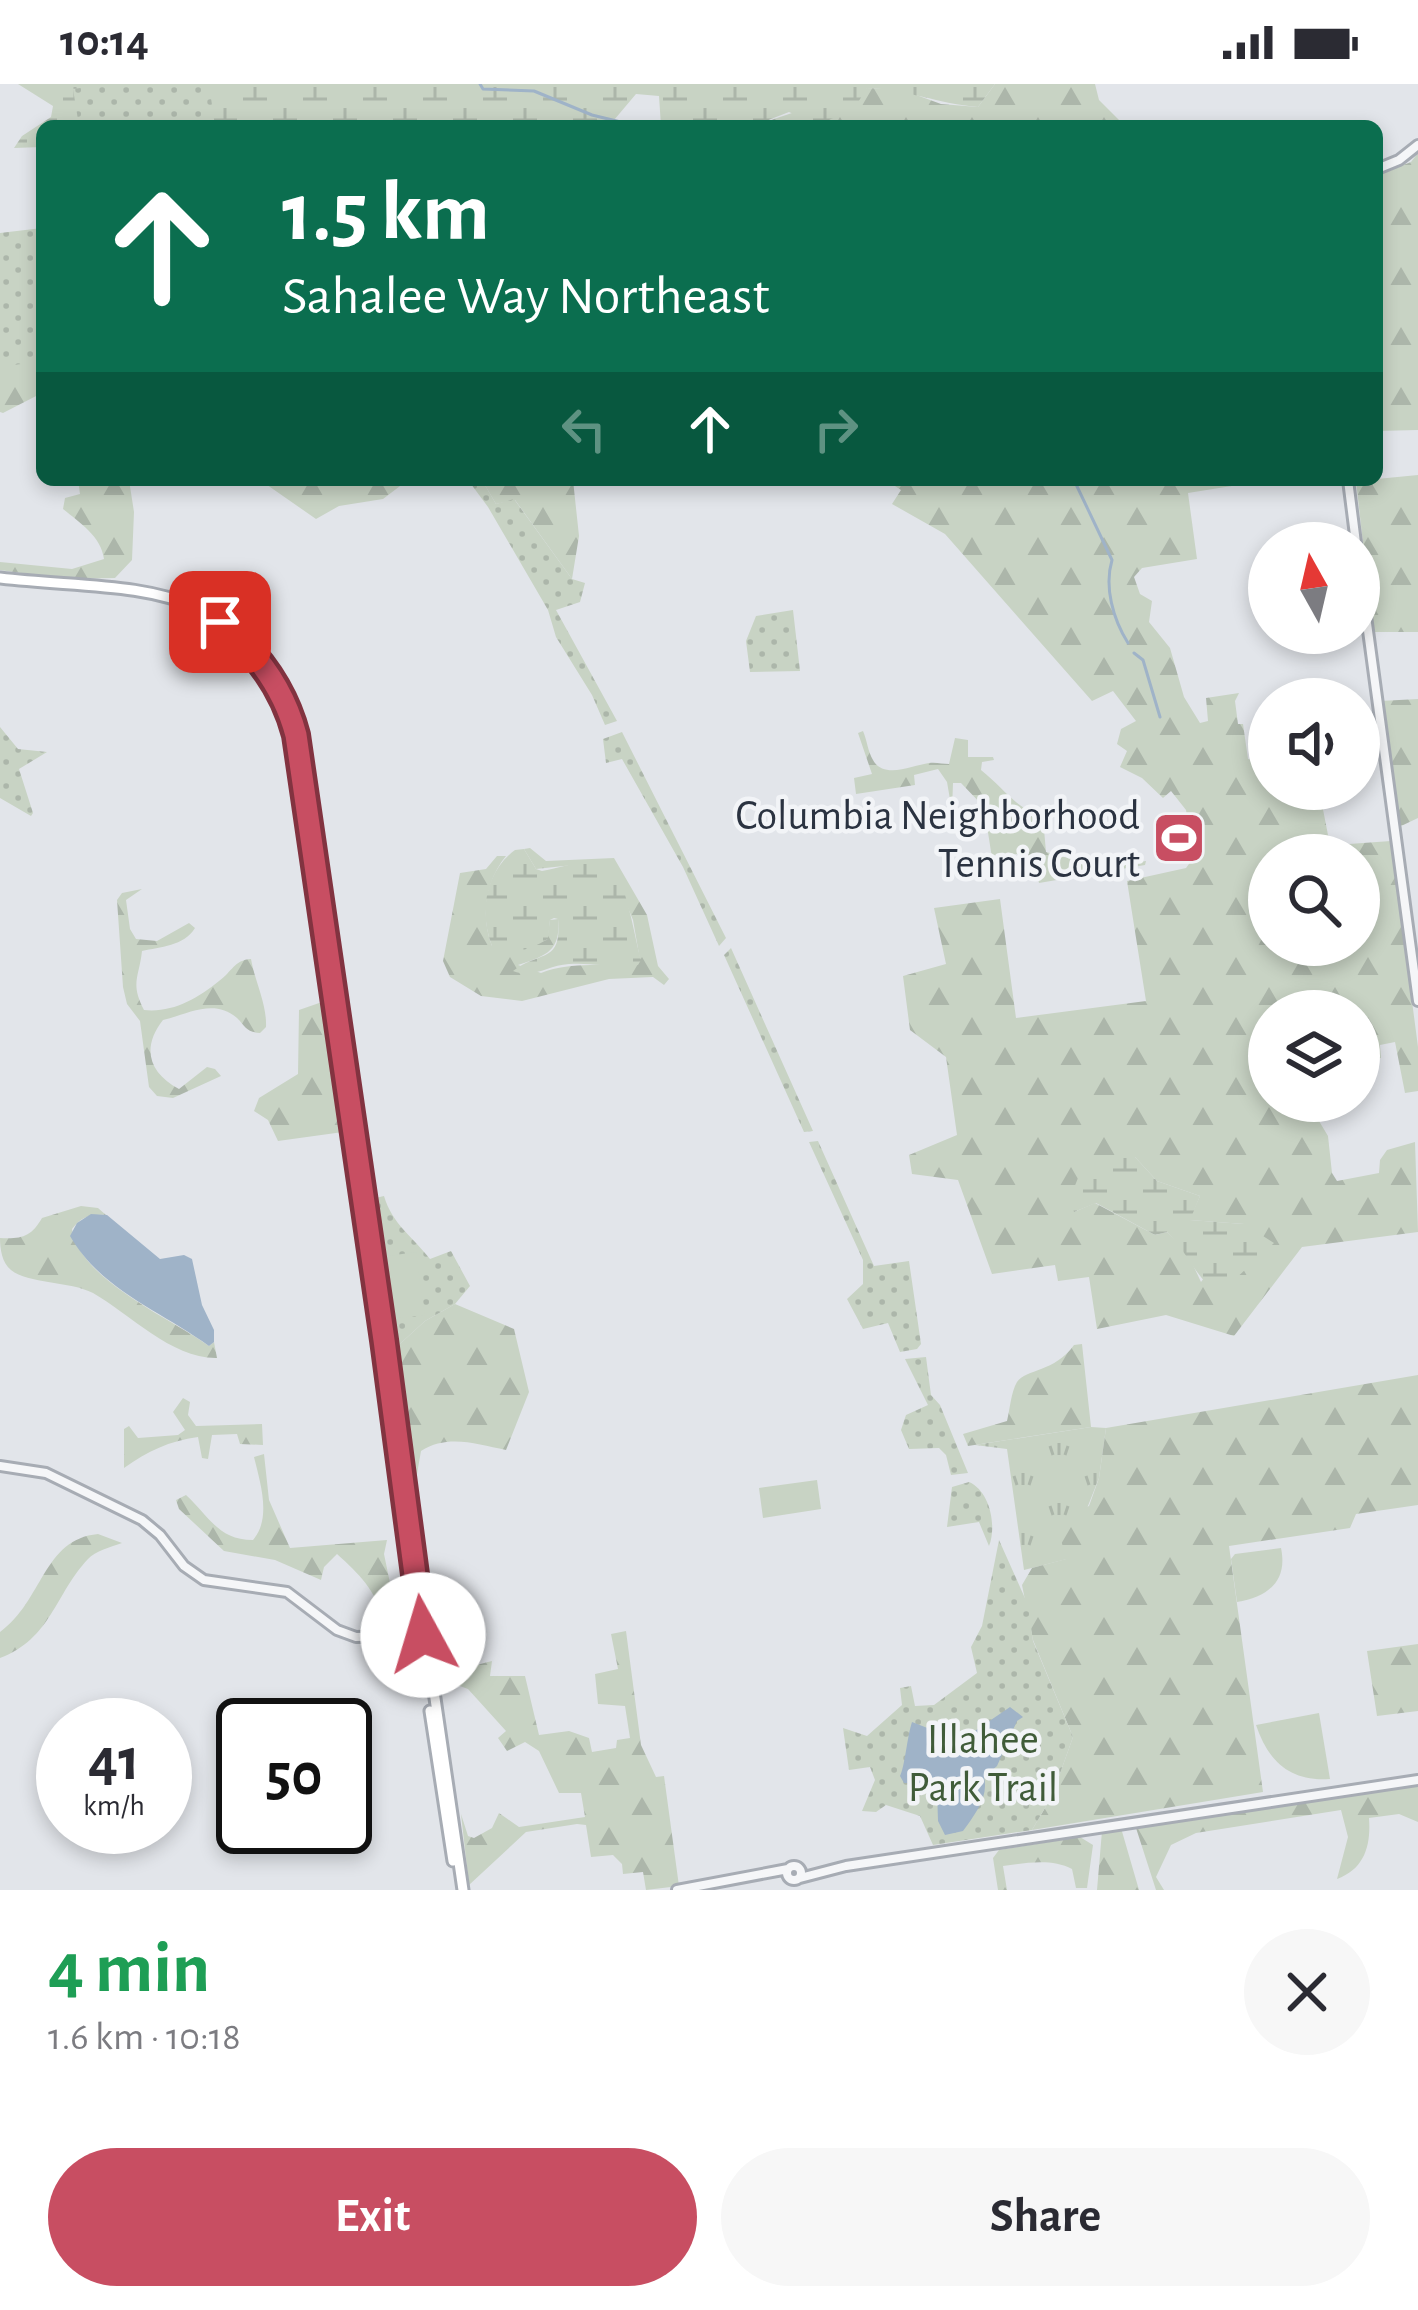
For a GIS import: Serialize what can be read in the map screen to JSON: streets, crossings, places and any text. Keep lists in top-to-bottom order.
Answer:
{
  "parks": ["Illahee Park Trail"],
  "places": {
    "sports": ["Columbia Neighborhood Tennis Court"]
  },
  "north": "top",
  "page": {
    "status": "10:14",
    "turn": ["1.5 km", "Sahalee Way Northeast"],
    "speed": "41 km/h",
    "limit": "50",
    "heading": ["4 min", "1.6 km · 10:18"],
    "buttons": ["Exit", "Share"]
  }
}
